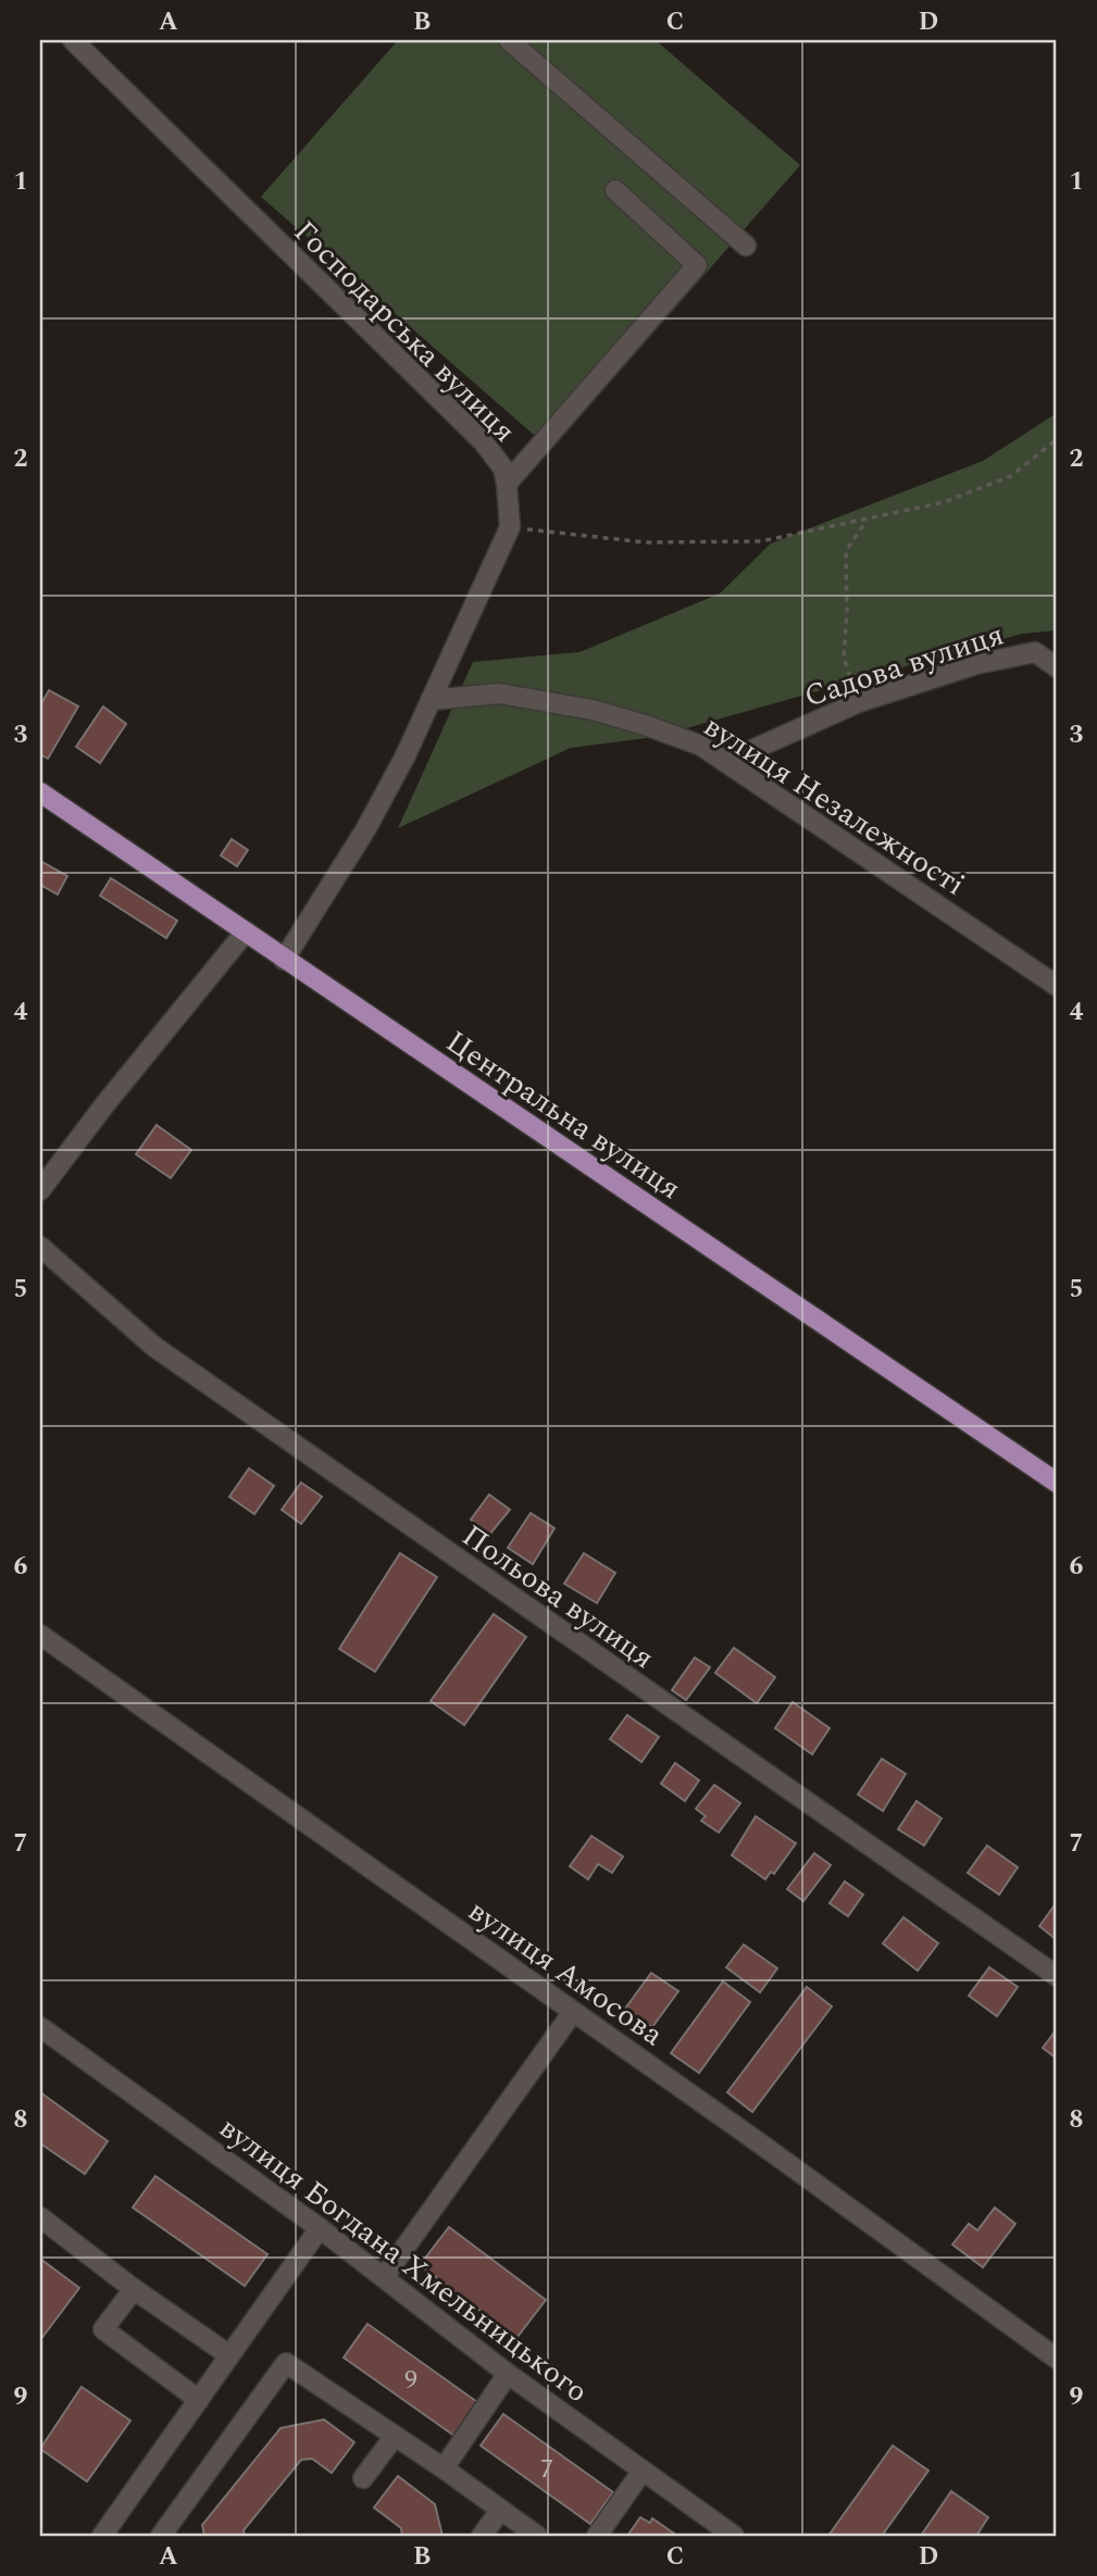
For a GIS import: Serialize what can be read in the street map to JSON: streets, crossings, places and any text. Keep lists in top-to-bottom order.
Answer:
{
  "streets": {
    "main road": ["Центральна вулиця"],
    "street": [
      "Господарська вулиця",
      "Садова вулиця",
      "вулиця Незалежності",
      "Польова вулиця",
      "вулиця Амосова",
      "вулиця Богдана Хмельницького"
    ]
  },
  "crossings": [
    ["Господарська вулиця", "вулиця Незалежності"],
    ["Господарська вулиця", "Центральна вулиця"],
    ["Садова вулиця", "вулиця Незалежності"]
  ],
  "house_numbers": ["9", "7"],
  "grid": {
    "columns": [
      "A",
      "B",
      "C",
      "D"
    ],
    "rows": [
      "1",
      "2",
      "3",
      "4",
      "5",
      "6",
      "7",
      "8",
      "9"
    ]
  }
}
